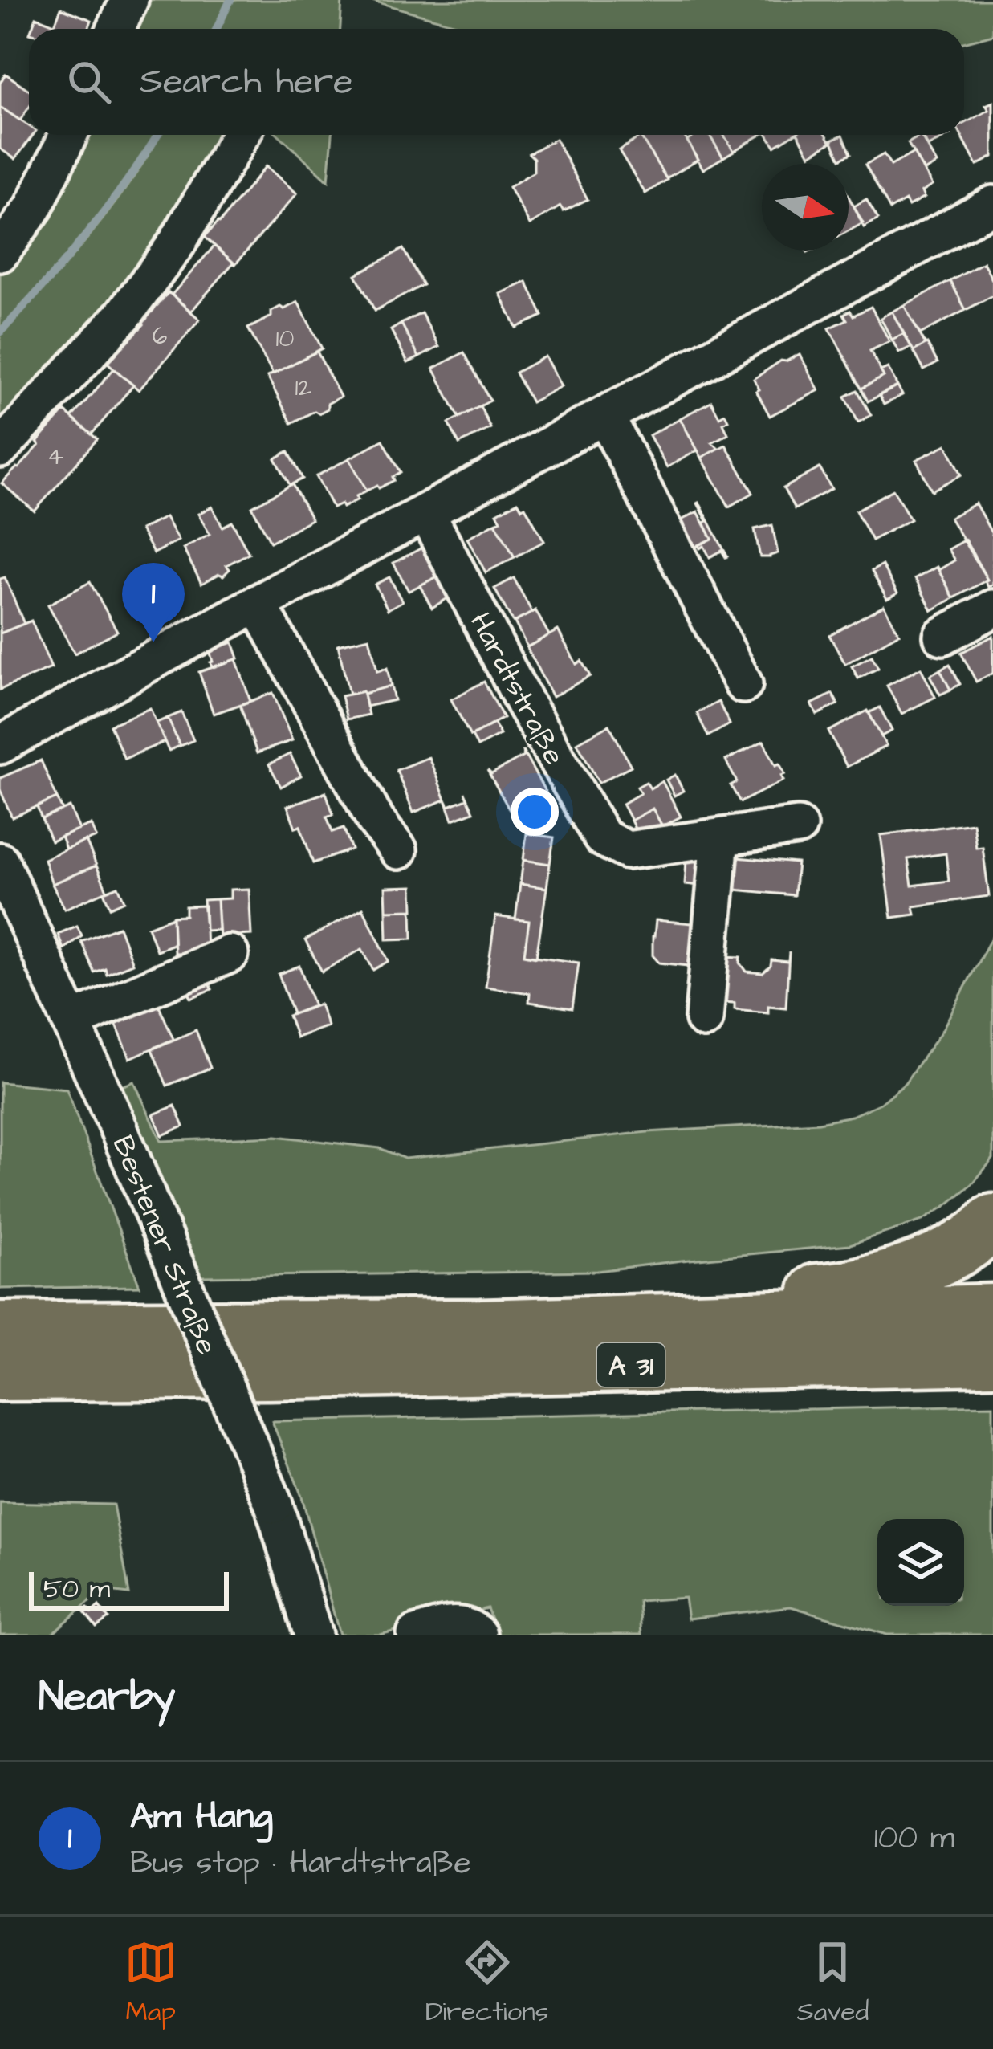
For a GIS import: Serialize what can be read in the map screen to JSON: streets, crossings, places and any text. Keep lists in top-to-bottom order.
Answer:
{
  "streets": {
    "highway": ["A 31"],
    "street": ["Hardtstraße", "Bestener Straße"]
  },
  "house_numbers": [
    "6",
    "10",
    "12",
    "4"
  ],
  "scale_bar": "50 m",
  "north": "right",
  "page": {
    "search": "Search here",
    "pins": "1",
    "scale": "50 m",
    "heading": "Nearby",
    "list": [
      {
        "mark": "1",
        "name": "Am Hang",
        "note": "Bus stop · Hardtstraße",
        "value": "100 m"
      }
    ],
    "nav": ["Map", "Directions", "Saved"]
  }
}
